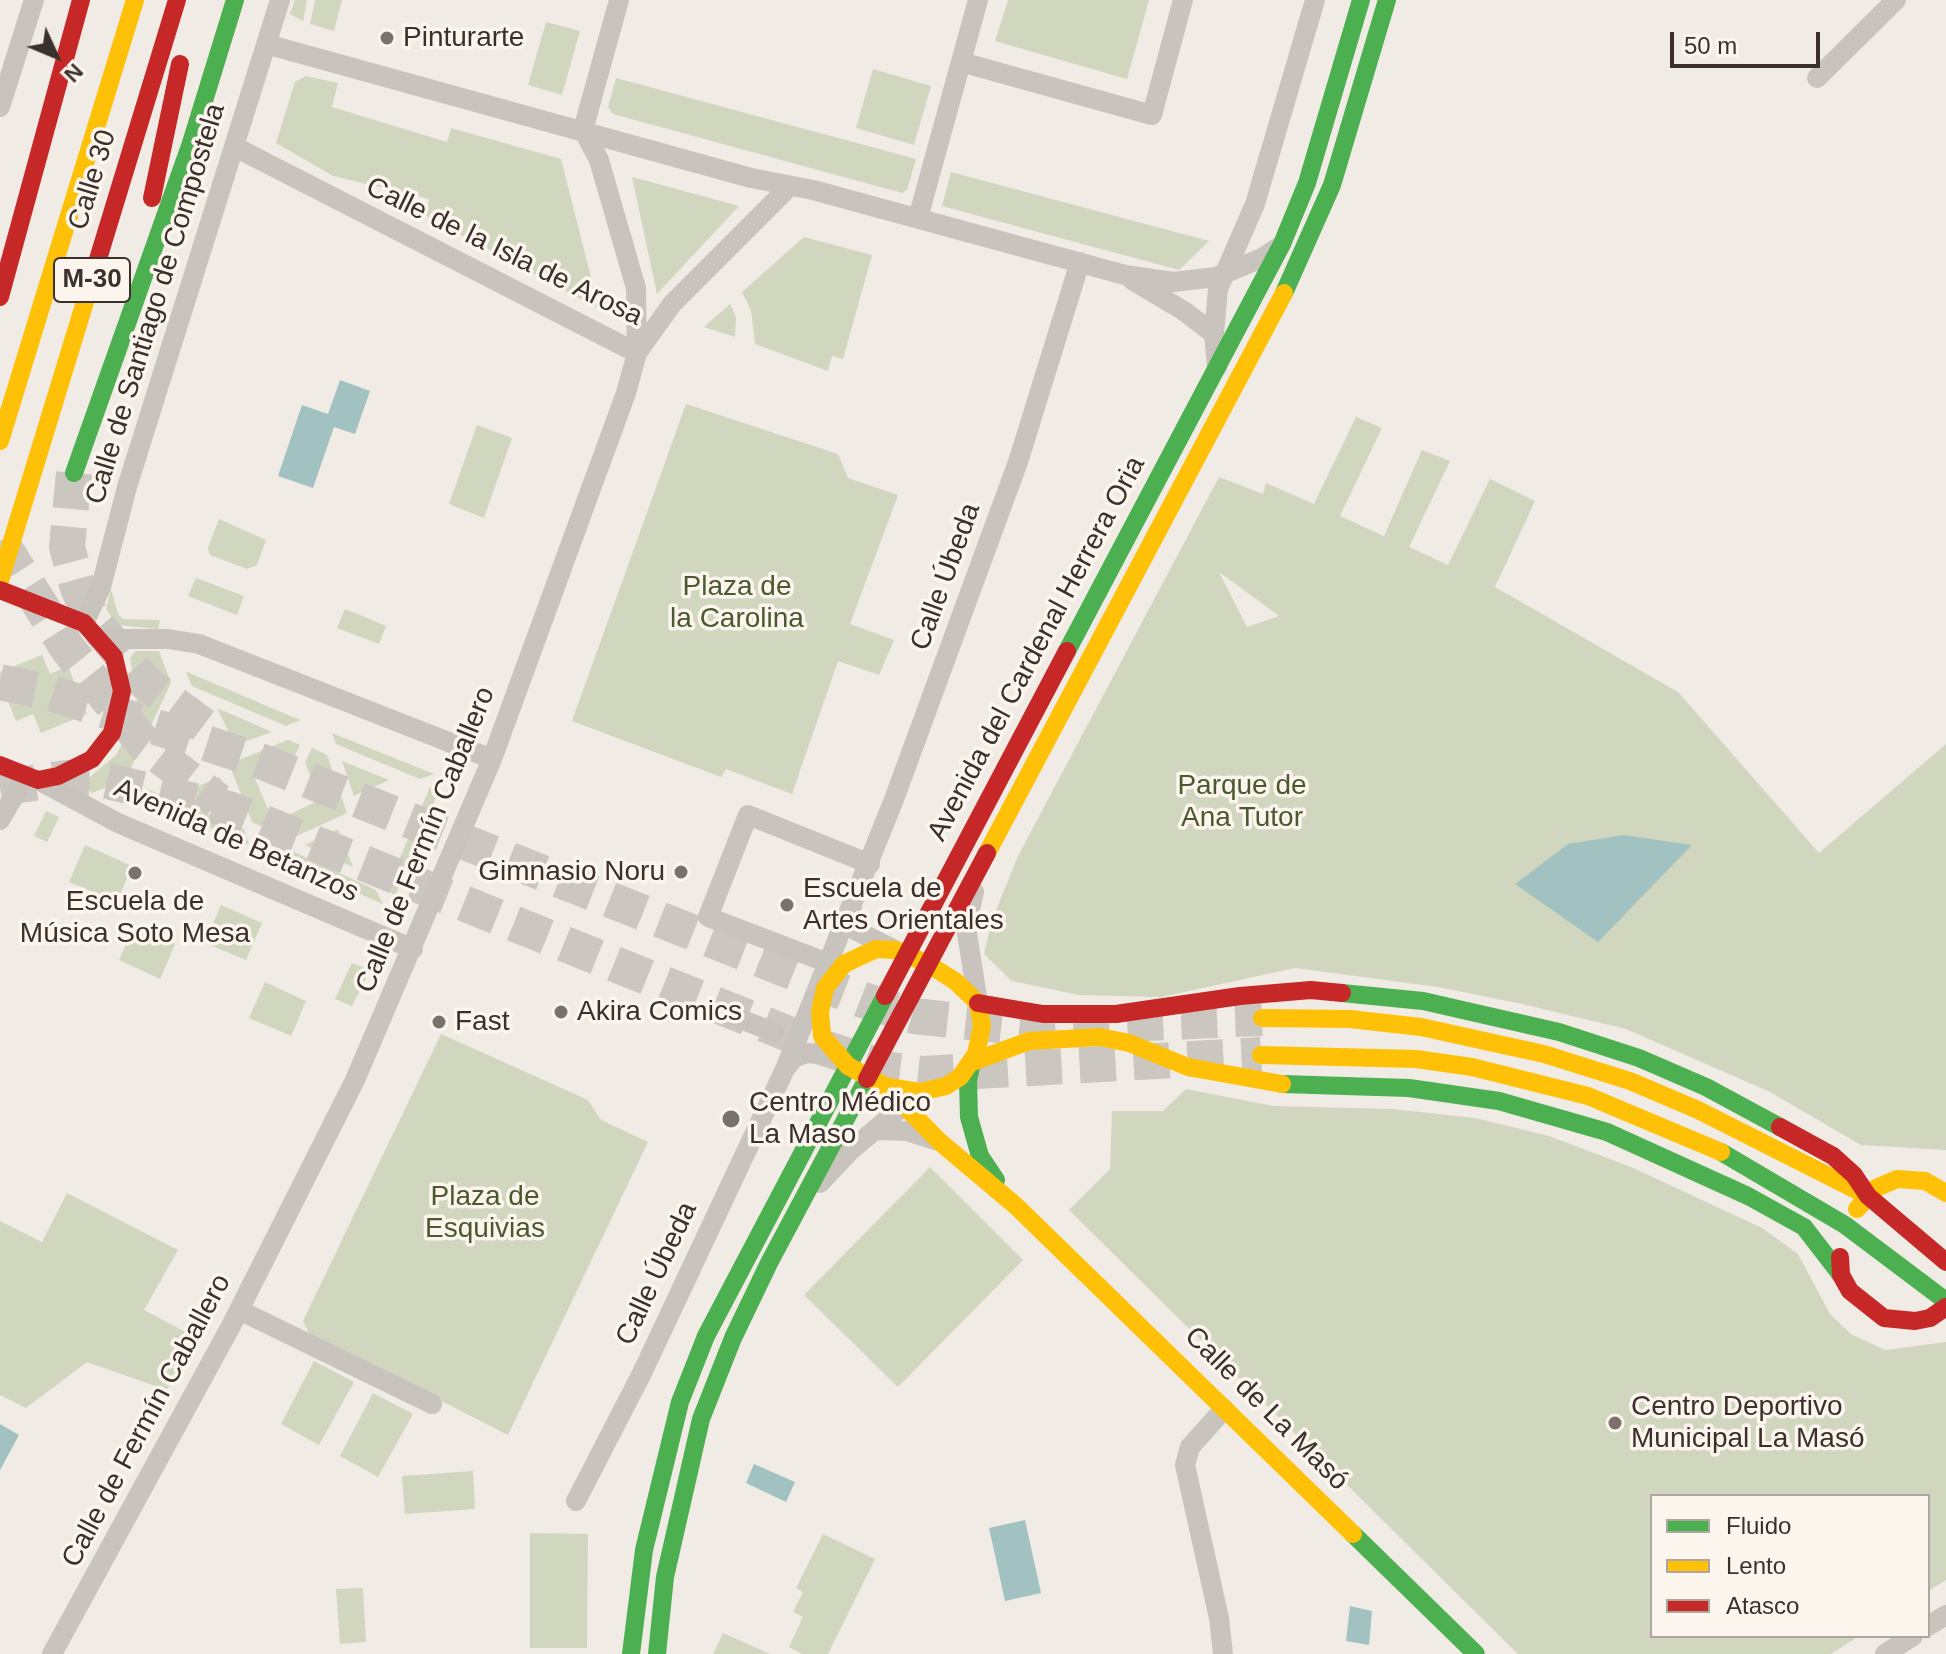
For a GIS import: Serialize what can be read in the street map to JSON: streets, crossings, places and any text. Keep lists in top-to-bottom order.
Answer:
{
  "streets": {
    "main road": [
      "Calle 30",
      "M-30",
      "Avenida del Cardenal Herrera Oria",
      "Calle de La Masó"
    ],
    "street": [
      "Calle de la Isla de Arosa",
      "Calle de Santiago de Compostela",
      "Calle Úbeda",
      "Calle de Fermín Caballero",
      "Avenida de Betanzos"
    ]
  },
  "crossings": [
    ["Calle de la Isla de Arosa", "Calle de Santiago de Compostela"],
    ["Calle de la Isla de Arosa", "Calle de Fermín Caballero"],
    ["Avenida del Cardenal Herrera Oria", "Calle de La Masó"],
    ["Calle de Fermín Caballero", "Avenida de Betanzos"]
  ],
  "parks": ["Plaza de la Carolina", "Parque de Ana Tutor", "Plaza de Esquivias"],
  "places": [
    "Pinturarte",
    "Gimnasio Noru",
    "Escuela de Música Soto Mesa",
    "Escuela de Artes Orientales",
    "Akira Comics",
    "Fast",
    "Centro Médico La Maso",
    "Centro Deportivo Municipal La Masó"
  ],
  "legend": ["Fluido", "Lento", "Atasco"],
  "scale_bar": "50 m",
  "north": "bottom right"
}
